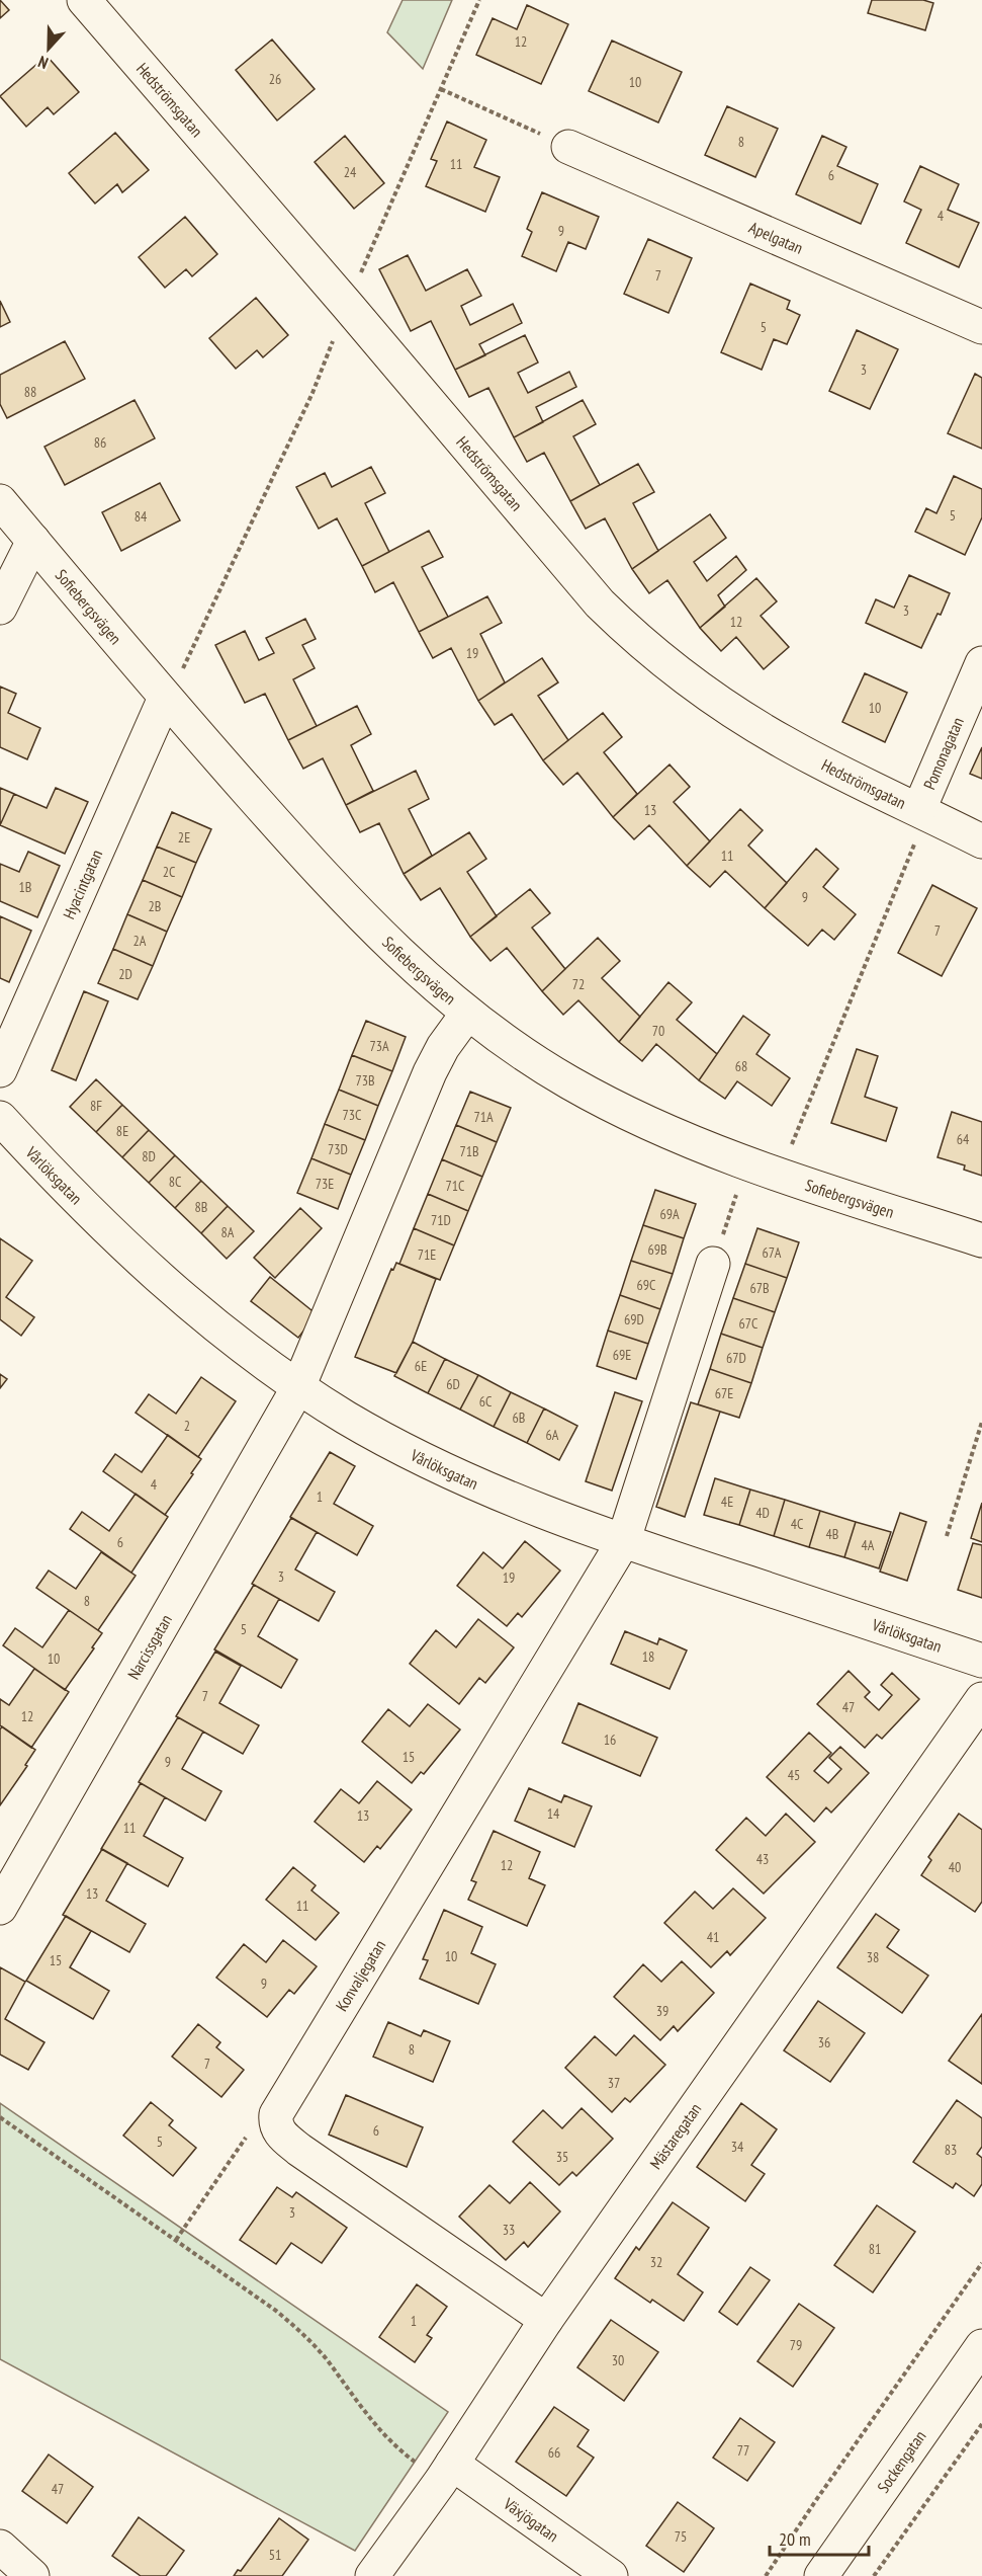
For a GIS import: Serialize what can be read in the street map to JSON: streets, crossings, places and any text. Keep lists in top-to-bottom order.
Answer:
{
  "streets": {
    "street": [
      "Hedströmsgatan",
      "Apelgatan",
      "Sofiebergsvägen",
      "Pomonagatan",
      "Hyacintgatan",
      "Vårlöksgatan",
      "Narcissgatan",
      "Konvaljegatan",
      "Mästaregatan",
      "Sockengatan",
      "Växjögatan"
    ]
  },
  "crossings": [
    ["Hedströmsgatan", "Pomonagatan"],
    ["Sofiebergsvägen", "Hyacintgatan"],
    ["Sofiebergsvägen", "Narcissgatan"],
    ["Vårlöksgatan", "Narcissgatan"],
    ["Vårlöksgatan", "Konvaljegatan"],
    ["Mästaregatan", "Växjögatan"]
  ],
  "house_numbers": [
    "12",
    "26",
    "10",
    "8",
    "11",
    "24",
    "6",
    "4",
    "9",
    "7",
    "5",
    "3",
    "88",
    "86",
    "5",
    "84",
    "3",
    "12",
    "19",
    "10",
    "13",
    "2E",
    "11",
    "2C",
    "1B",
    "9",
    "2B",
    "7",
    "2A",
    "2D",
    "72",
    "70",
    "73A",
    "68",
    "73B",
    "8F",
    "73C",
    "71A",
    "8E",
    "64",
    "73D",
    "71B",
    "8D",
    "8C",
    "73E",
    "71C",
    "8B",
    "69A",
    "71D",
    "8A",
    "69B",
    "67A",
    "71E",
    "69C",
    "67B",
    "69D",
    "67C",
    "69E",
    "67D",
    "6E",
    "6D",
    "67E",
    "6C",
    "6B",
    "2",
    "6A",
    "4",
    "1",
    "4E",
    "4D",
    "4C",
    "4B",
    "6",
    "4A",
    "3",
    "19",
    "8",
    "5",
    "18",
    "10",
    "7",
    "47",
    "12",
    "16",
    "15",
    "9",
    "45",
    "14",
    "13",
    "11",
    "43",
    "12",
    "40",
    "13",
    "11",
    "41",
    "10",
    "38",
    "15",
    "9",
    "39",
    "36",
    "8",
    "7",
    "37",
    "6",
    "5",
    "34",
    "83",
    "35",
    "3",
    "33",
    "81",
    "32",
    "1",
    "79",
    "30",
    "77",
    "66",
    "47",
    "75",
    "51"
  ],
  "scale_bar": "20 m",
  "north": "bottom"
}
